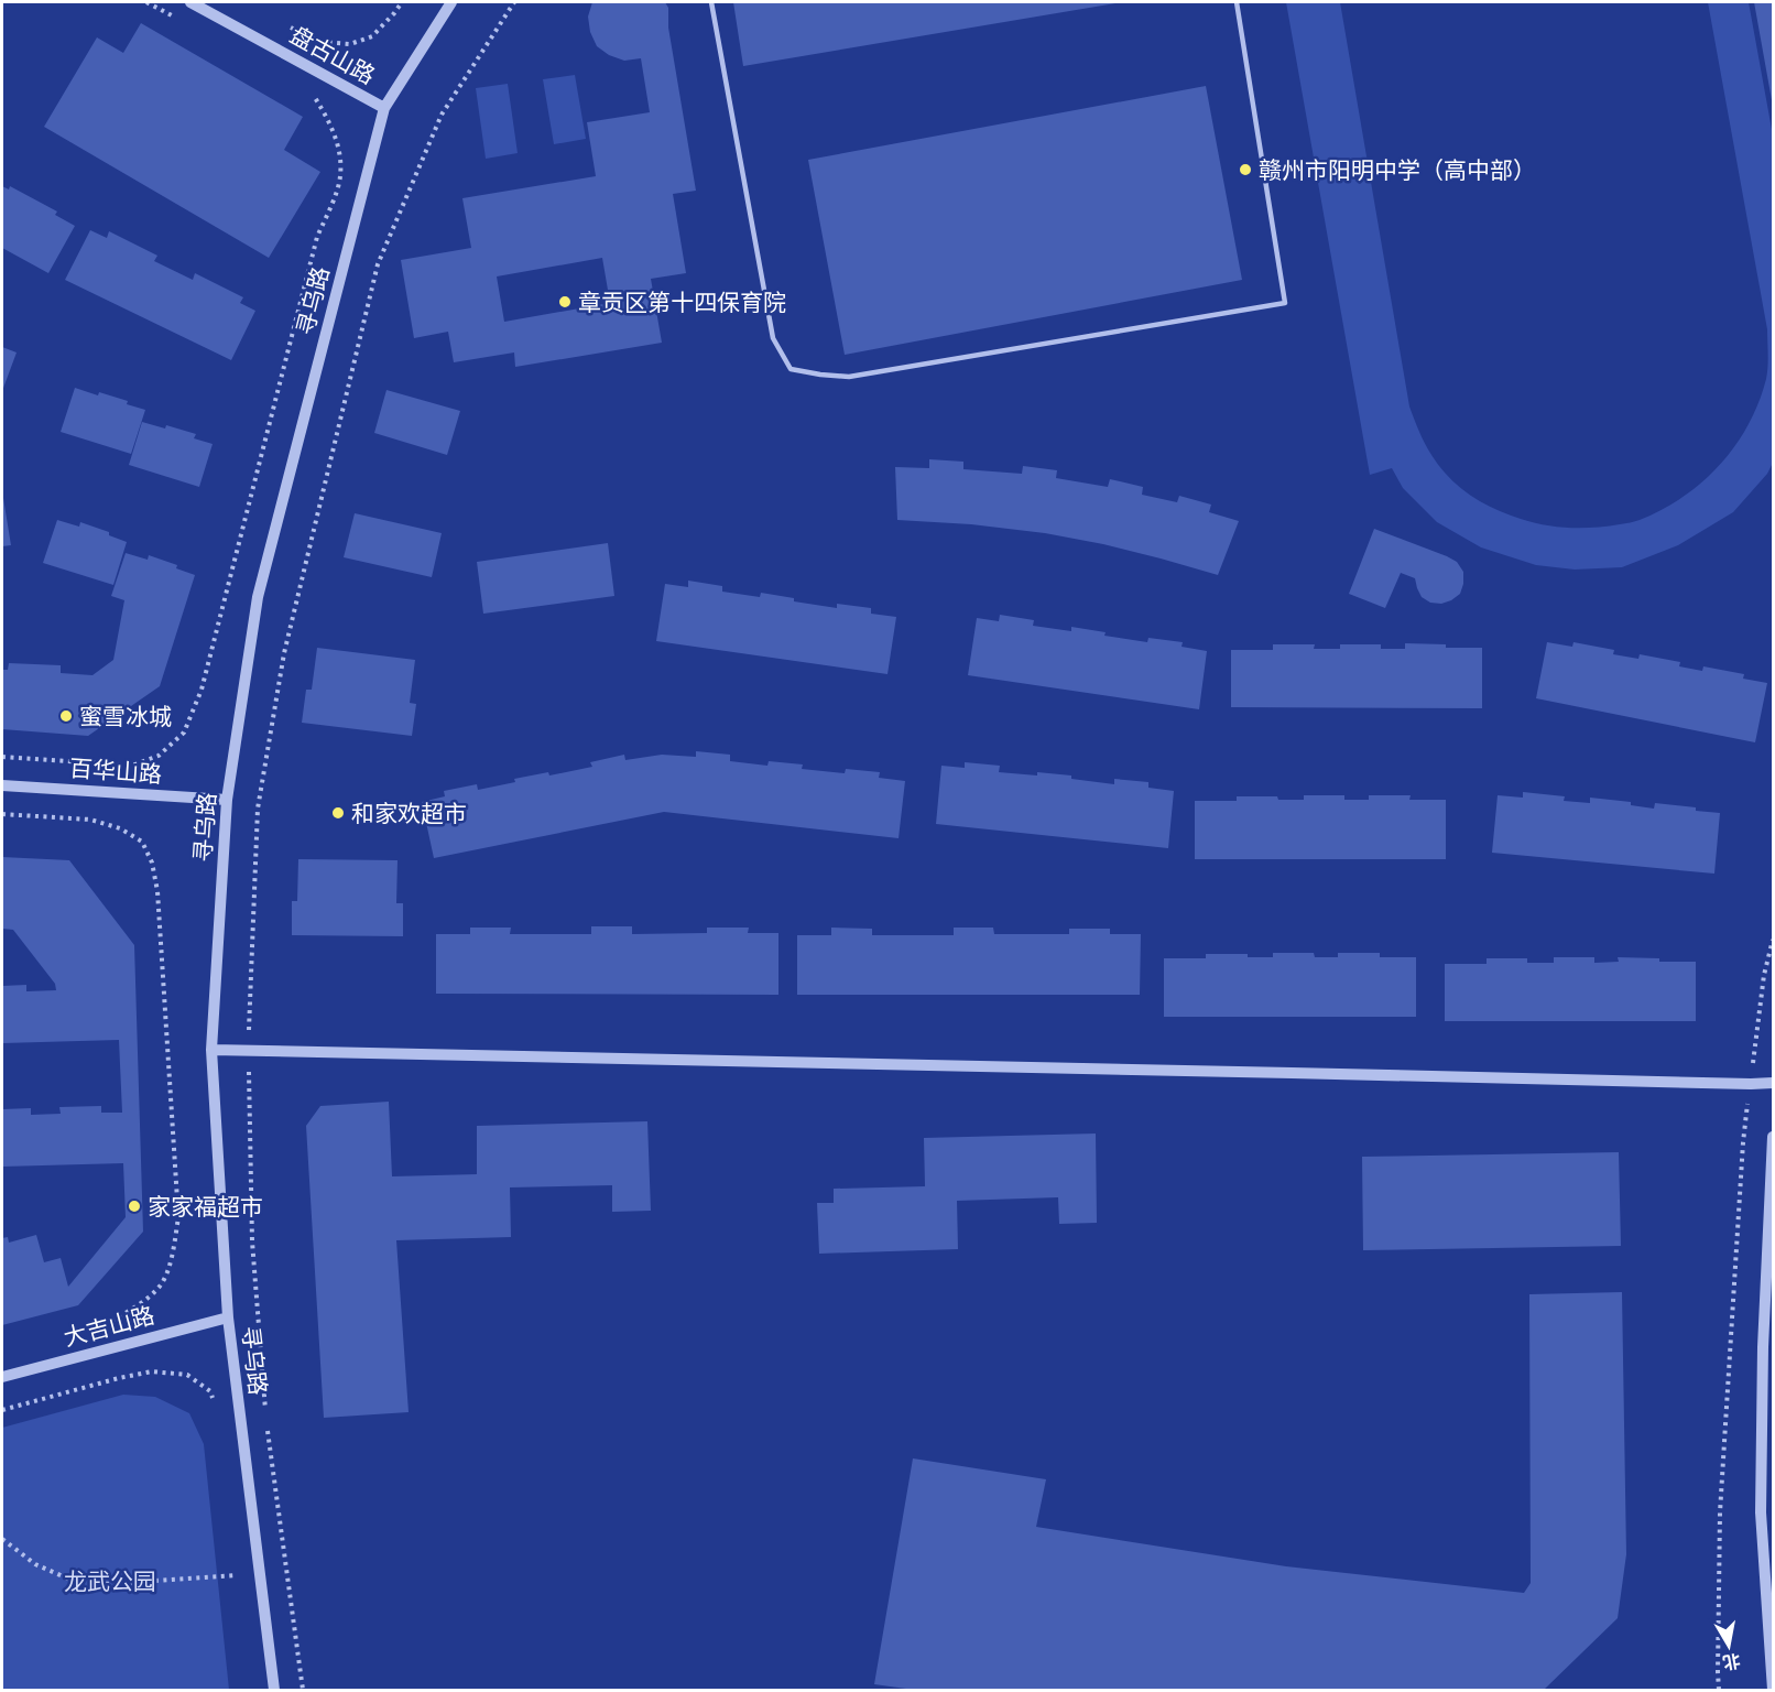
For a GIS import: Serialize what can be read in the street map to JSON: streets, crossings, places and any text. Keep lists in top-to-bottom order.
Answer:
{
  "streets": {
    "street": [
      "盘古山路",
      "寻乌路",
      "百华山路",
      "大吉山路"
    ]
  },
  "crossings": [
    ["盘古山路", "寻乌路"],
    ["寻乌路", "百华山路"],
    ["寻乌路", "大吉山路"]
  ],
  "parks": ["龙武公园"],
  "places": [
    "赣州市阳明中学（高中部）",
    "章贡区第十四保育院",
    "蜜雪冰城",
    "和家欢超市",
    "家家福超市"
  ],
  "north": "bottom"
}
